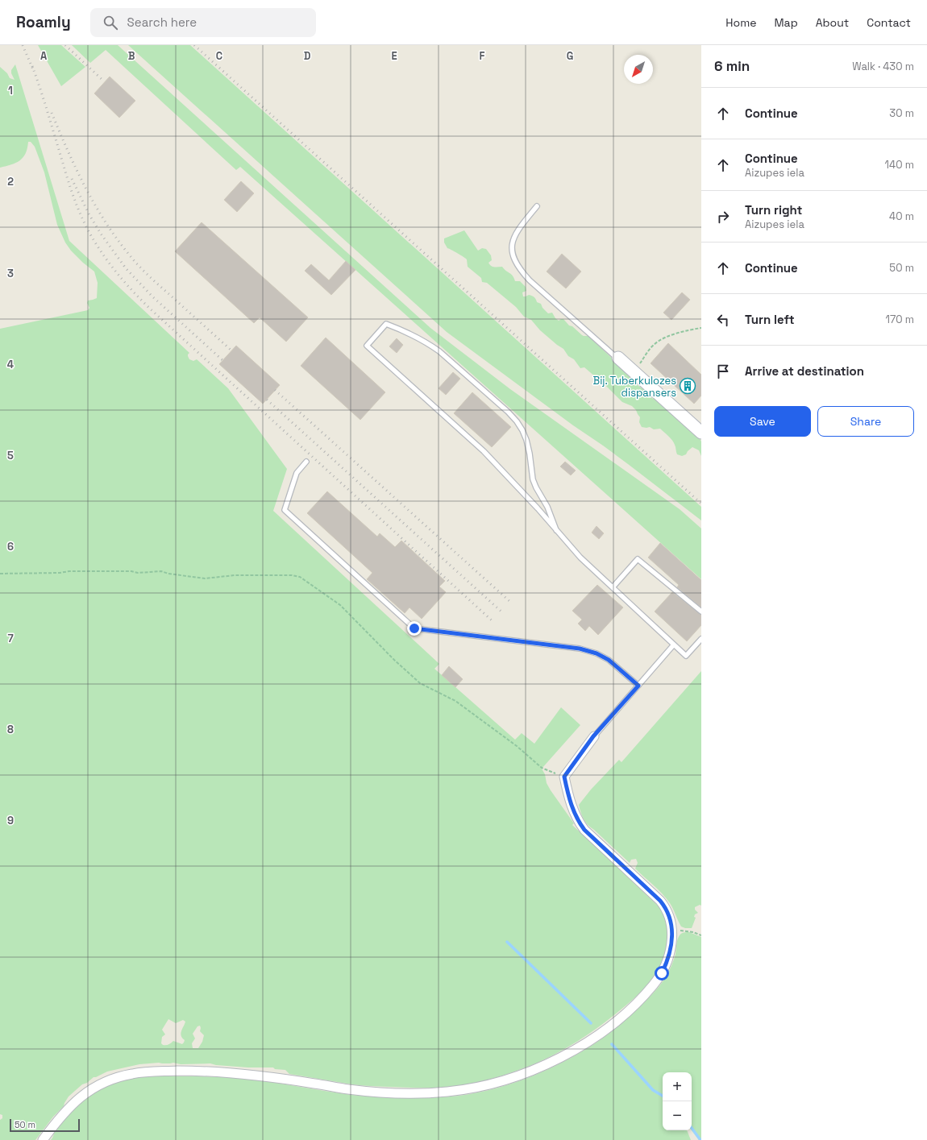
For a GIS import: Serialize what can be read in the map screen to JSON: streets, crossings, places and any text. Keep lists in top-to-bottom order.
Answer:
{
  "places": {
    "building": ["Bij. Tuberkulozes dispansers"]
  },
  "scale_bar": "50 m",
  "north": "bottom left",
  "page": {
    "header": "Roamly",
    "search": "Search here",
    "nav": [
      "Home",
      "Map",
      "About",
      "Contact"
    ],
    "heading": ["6 min", "Walk · 430 m"],
    "list": [
      ["Continue", "30 m"],
      ["Continue", "Aizupes iela", "140 m"],
      ["Turn right", "Aizupes iela", "40 m"],
      ["Continue", "50 m"],
      ["Turn left", "170 m"],
      "Arrive at destination"
    ],
    "buttons": ["Save", "Share"],
    "map_buttons": ["+", "−"],
    "scale": "50 m"
  },
  "grid": {
    "columns": [
      "A",
      "B",
      "C",
      "D",
      "E",
      "F",
      "G"
    ],
    "rows": [
      "1",
      "2",
      "3",
      "4",
      "5",
      "6",
      "7",
      "8",
      "9"
    ]
  }
}
